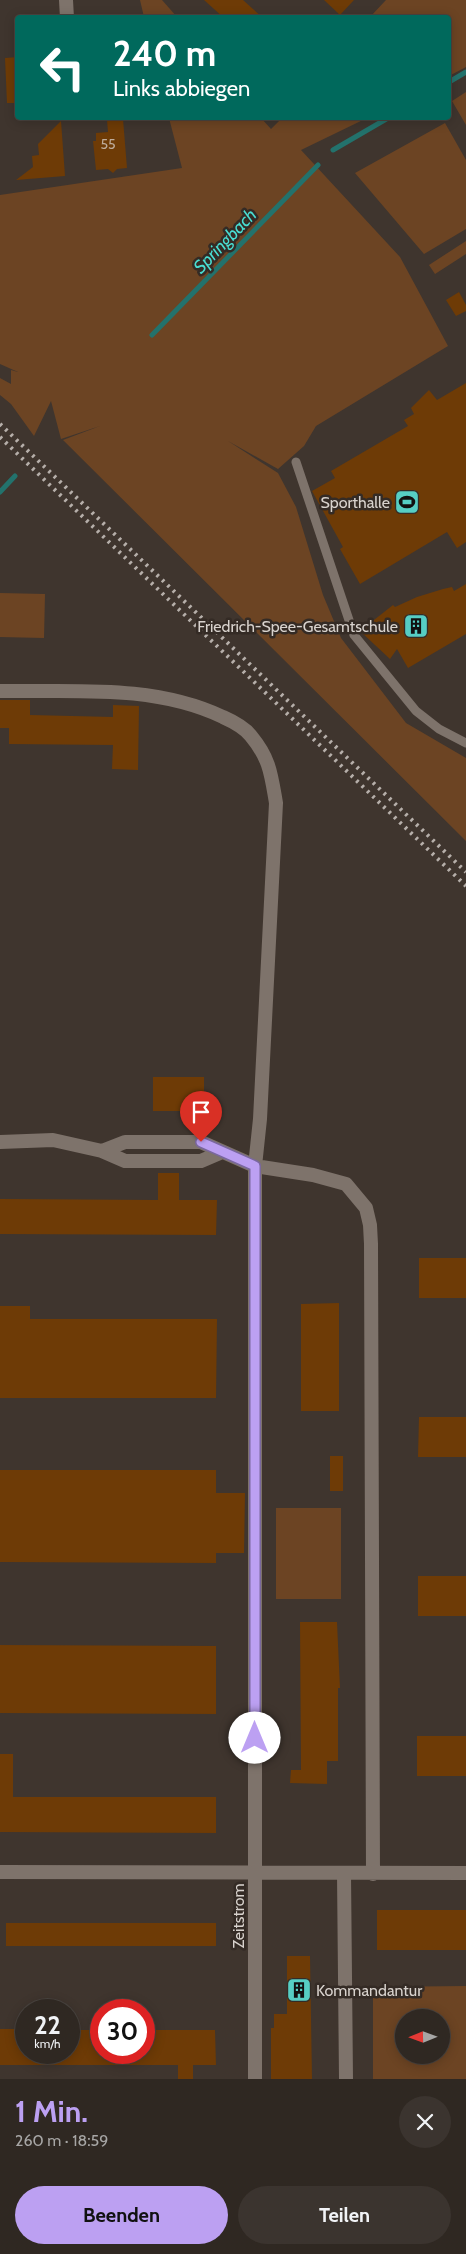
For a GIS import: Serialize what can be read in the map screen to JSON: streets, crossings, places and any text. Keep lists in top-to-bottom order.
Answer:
{
  "streets": {
    "street": ["Zeitstrom"]
  },
  "water": ["Springbach"],
  "places": {
    "sports": ["Sporthalle"],
    "building": ["Friedrich-Spee-Gesamtschule", "Kommandantur"]
  },
  "house_numbers": ["55"],
  "north": "left",
  "page": {
    "turn": ["240 m", "Links abbiegen"],
    "speed": "22 km/h",
    "limit": "30",
    "heading": ["1 Min.", "260 m · 18:59"],
    "buttons": ["Beenden", "Teilen"]
  }
}
